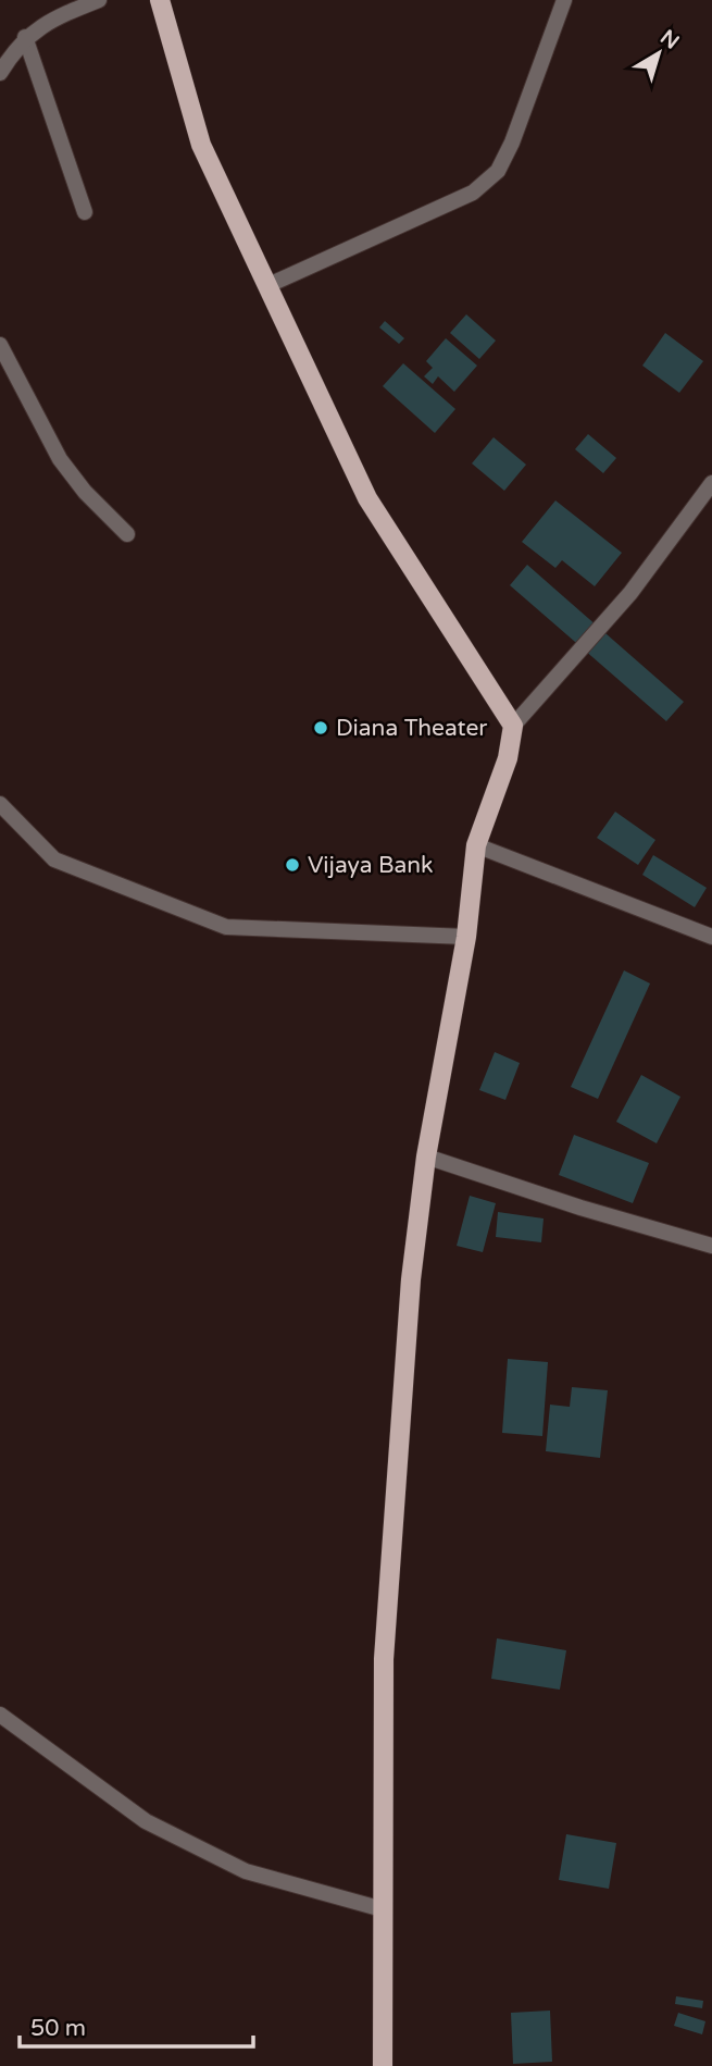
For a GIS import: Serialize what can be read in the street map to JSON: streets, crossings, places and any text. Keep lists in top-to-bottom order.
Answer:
{
  "places": ["Diana Theater", "Vijaya Bank"],
  "scale_bar": "50 m",
  "north": "top right"
}
